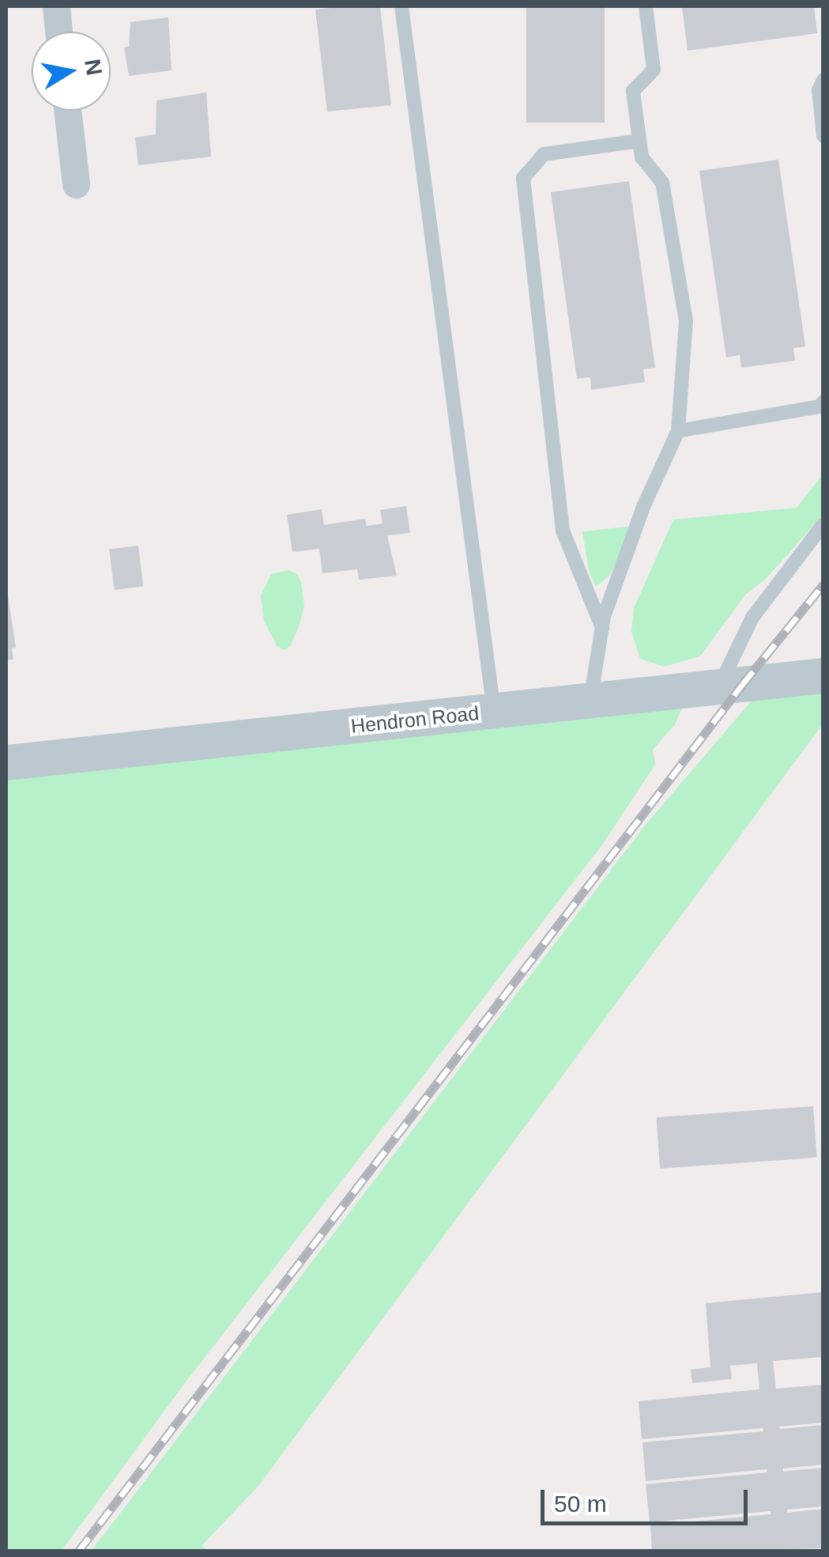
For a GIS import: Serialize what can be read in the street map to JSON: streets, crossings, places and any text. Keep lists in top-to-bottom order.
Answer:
{
  "streets": {
    "street": ["Hendron Road"]
  },
  "scale_bar": "50 m",
  "north": "right"
}
